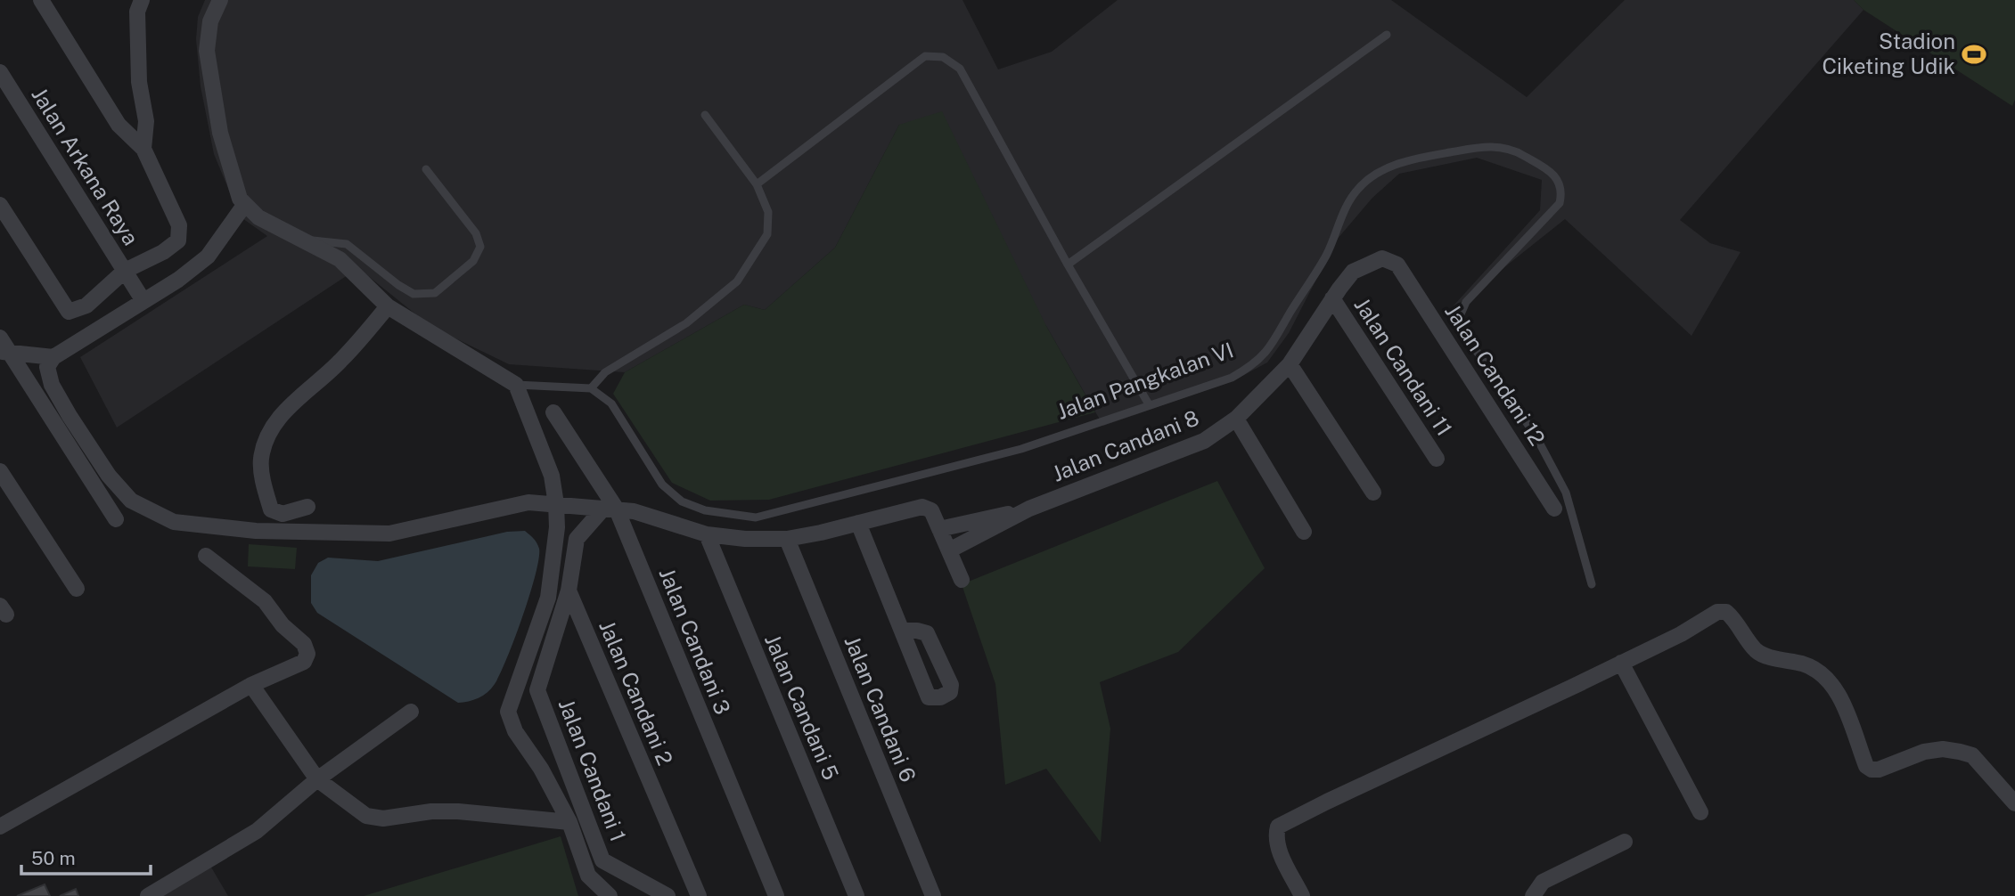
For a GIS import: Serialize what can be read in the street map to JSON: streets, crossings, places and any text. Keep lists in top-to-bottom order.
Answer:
{
  "streets": {
    "street": [
      "Jalan Arkana Raya",
      "Jalan Candani 11",
      "Jalan Candani 12",
      "Jalan Candani 8",
      "Jalan Candani 3",
      "Jalan Candani 2",
      "Jalan Candani 5",
      "Jalan Candani 6",
      "Jalan Candani 1"
    ],
    "lane": ["Jalan Pangkalan VI"]
  },
  "crossings": [
    ["Jalan Candani 11", "Jalan Candani 8"],
    ["Jalan Candani 12", "Jalan Candani 8"],
    ["Jalan Candani 2", "Jalan Candani 1"]
  ],
  "places": {
    "sports": ["Stadion Ciketing Udik"]
  },
  "scale_bar": "50 m"
}
